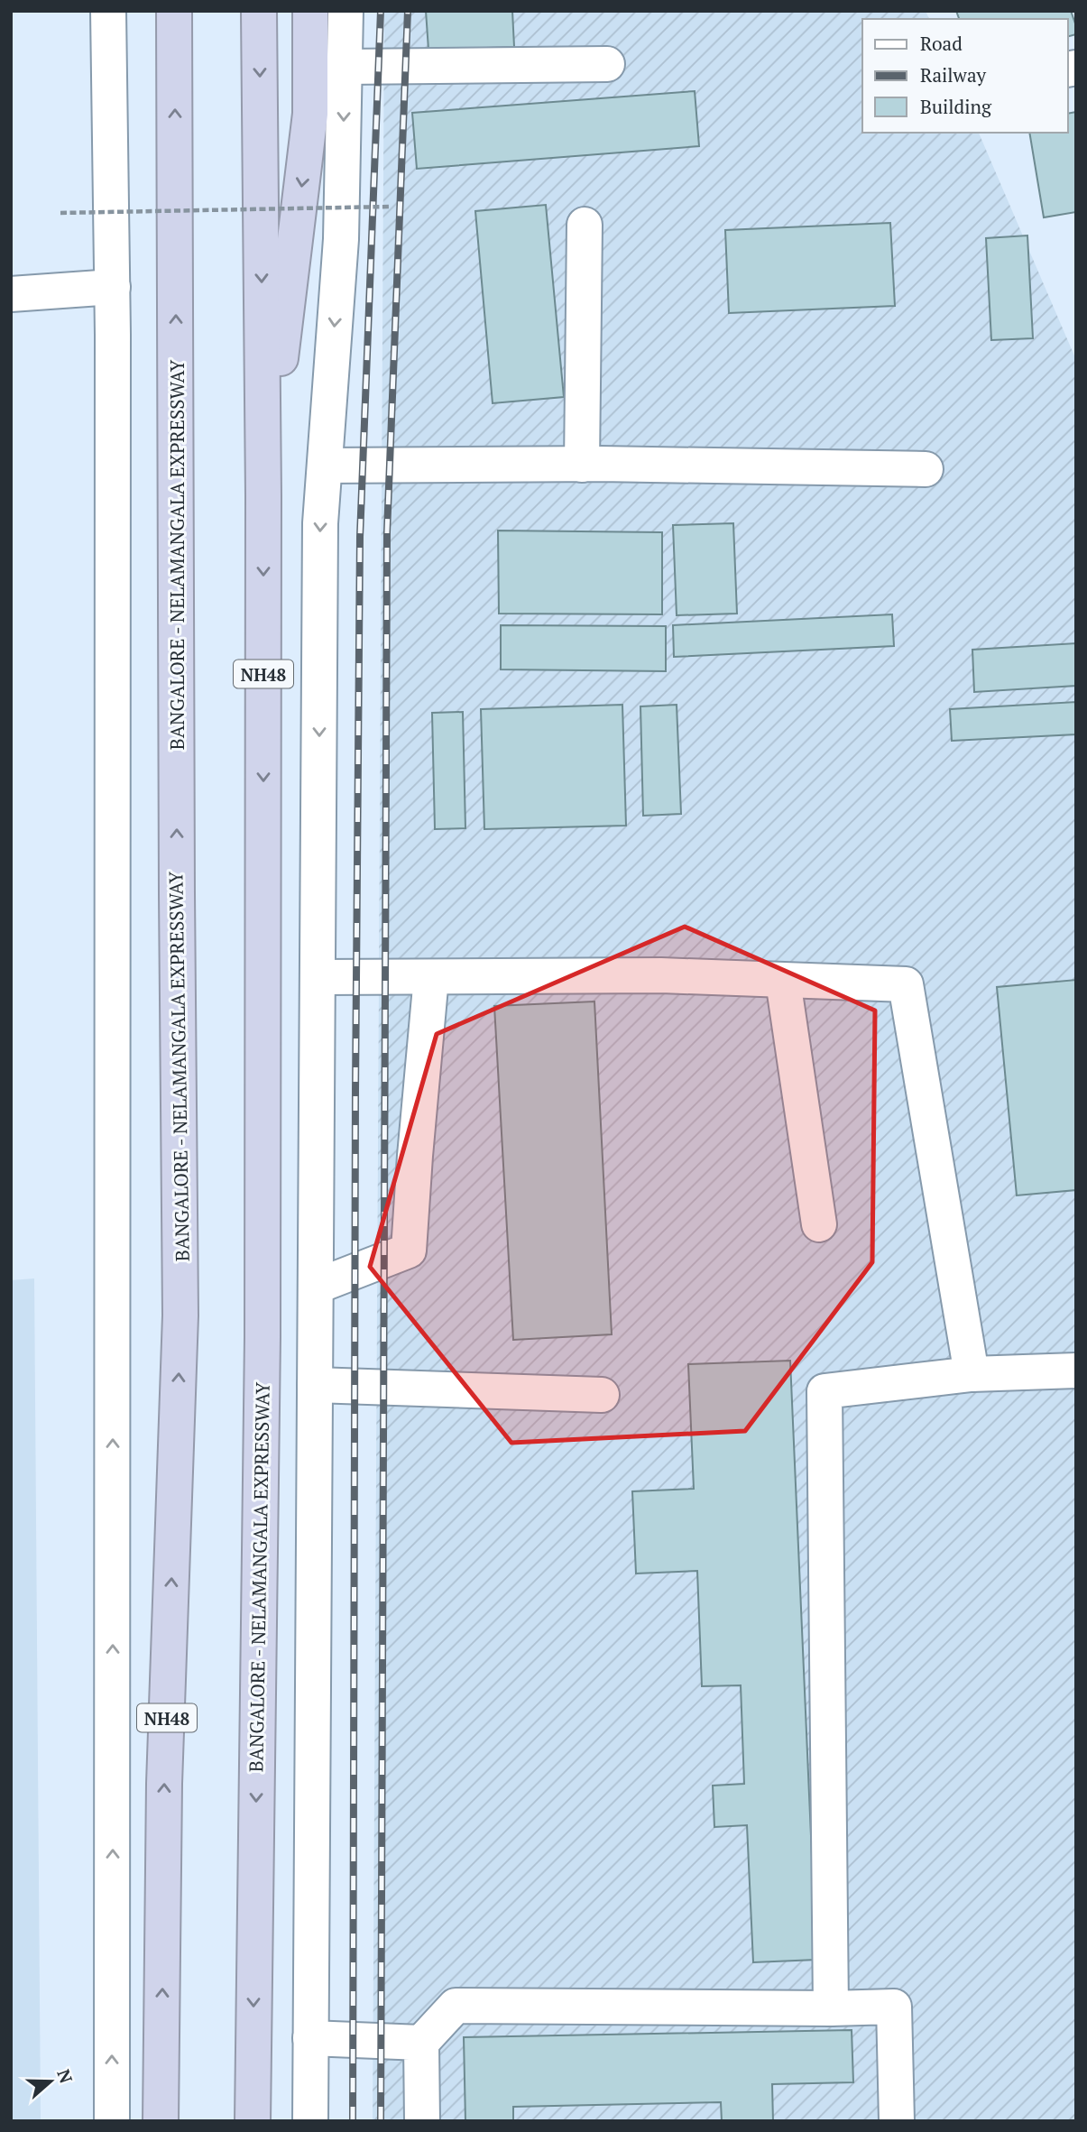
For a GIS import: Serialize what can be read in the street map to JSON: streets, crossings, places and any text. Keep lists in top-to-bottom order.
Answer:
{
  "streets": {
    "highway": ["BANGALORE - NELAMANGALA EXPRESSWAY", "NH48"]
  },
  "legend": ["Road", "Railway", "Building"],
  "north": "right"
}
